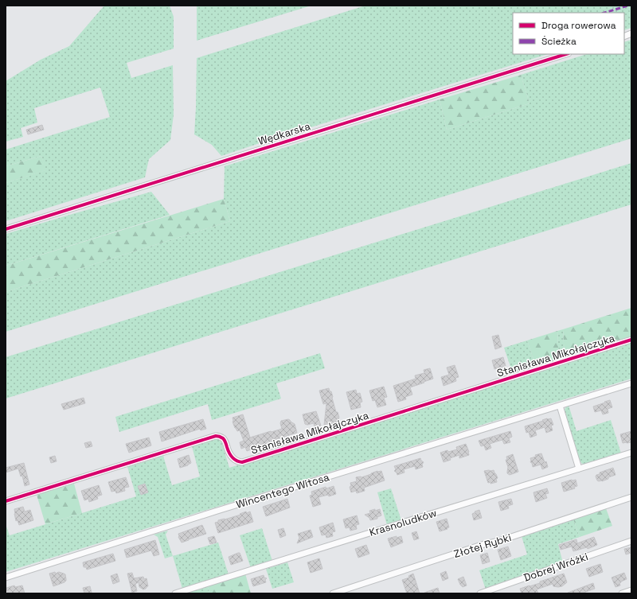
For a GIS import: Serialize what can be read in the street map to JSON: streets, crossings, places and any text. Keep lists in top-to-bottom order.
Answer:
{
  "streets": {
    "street": [
      "Wędkarska",
      "Stanisława Mikołajczyka",
      "Wincentego Witosa",
      "Krasnoludków",
      "Złotej Rybki",
      "Dobrej Wróżki"
    ]
  },
  "legend": ["Droga rowerowa", "Ścieżka"]
}
